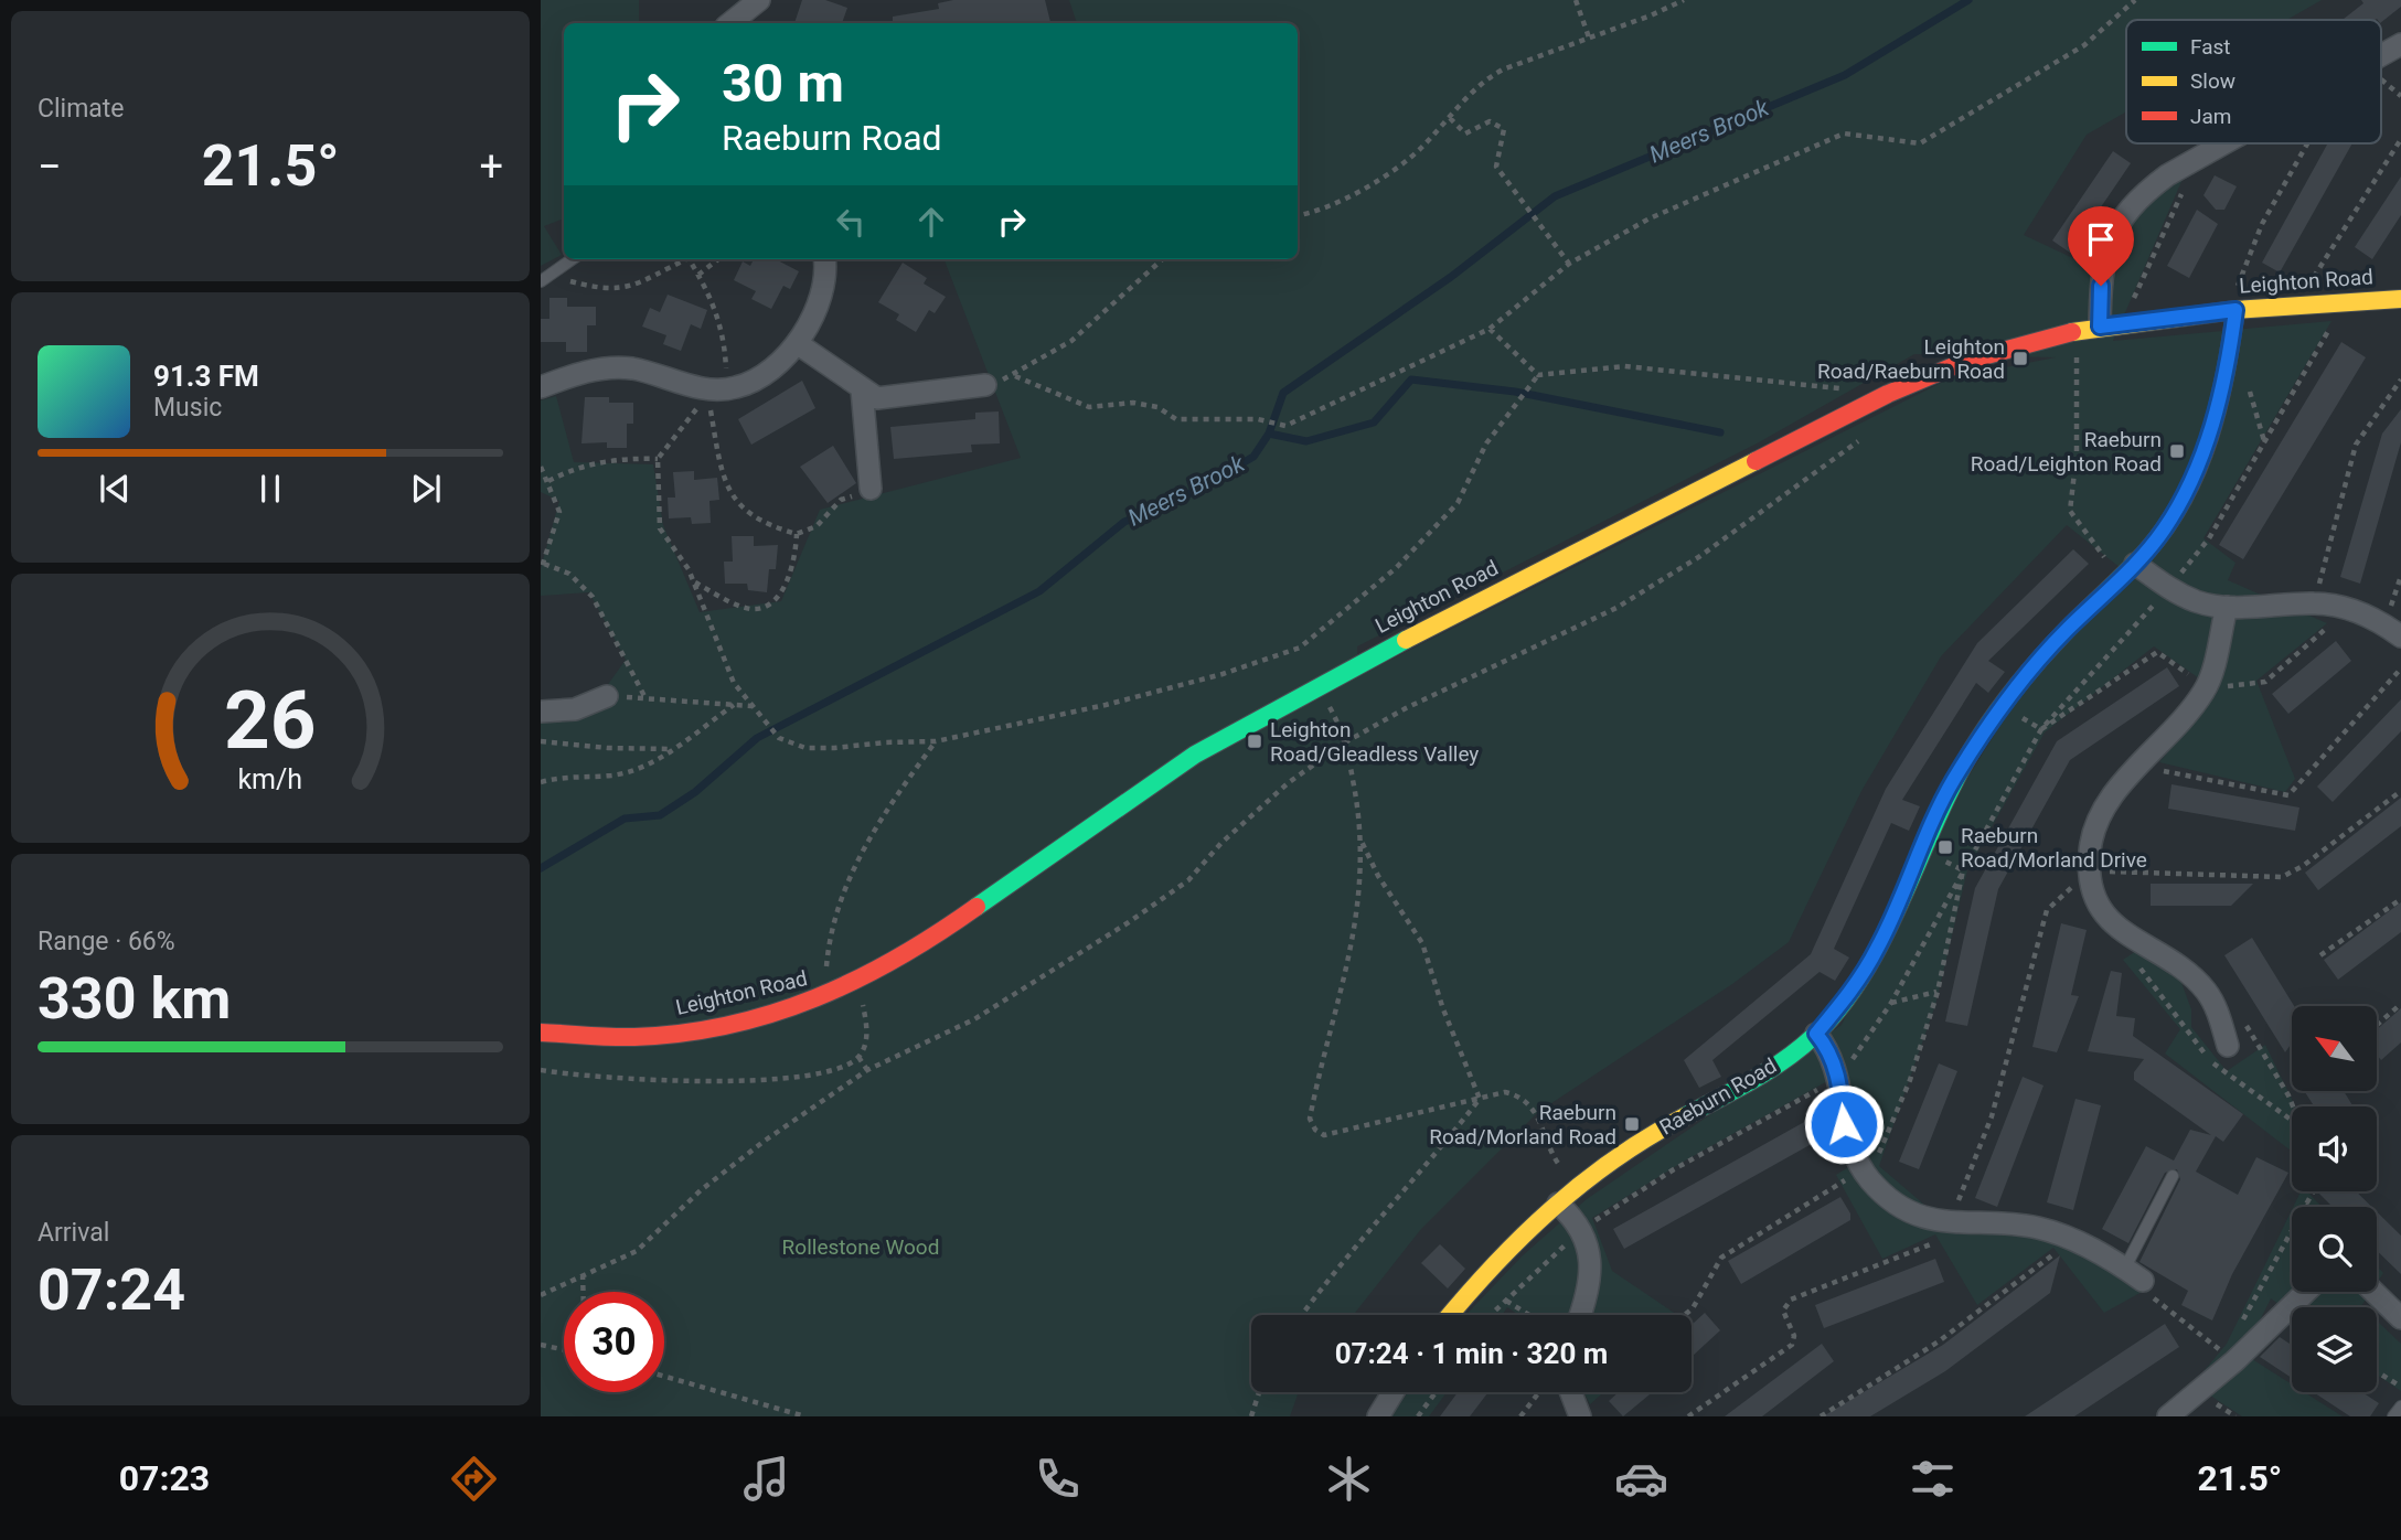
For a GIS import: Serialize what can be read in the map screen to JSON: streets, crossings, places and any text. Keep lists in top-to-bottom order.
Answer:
{
  "streets": {
    "street": ["Leighton Road", "Raeburn Road"]
  },
  "crossings": [
    ["Leighton Road", "Raeburn Road"]
  ],
  "water": ["Meers Brook"],
  "parks": ["Rollestone Wood"],
  "places": {
    "transit": [
      "Leighton Road/Raeburn Road",
      "Raeburn Road/Leighton Road",
      "Leighton Road/Gleadless Valley",
      "Raeburn Road/Morland Drive",
      "Raeburn Road/Morland Road"
    ]
  },
  "legend": ["Fast", "Slow", "Jam"],
  "north": "top left",
  "page": {
    "tile": [
      "Climate",
      ["Range · 66%", "330 km"],
      ["Arrival", "07:24"]
    ],
    "turn": ["30 m", "Raeburn Road"],
    "heat": ["−", "21.5°", "+"],
    "song": ["91.3 FM", "Music"],
    "limit": "30",
    "trip": "07:24 · 1 min · 320 m",
    "tabs": ["07:23", "21.5°"],
    "gauge": ["26", "km/h"]
  }
}
